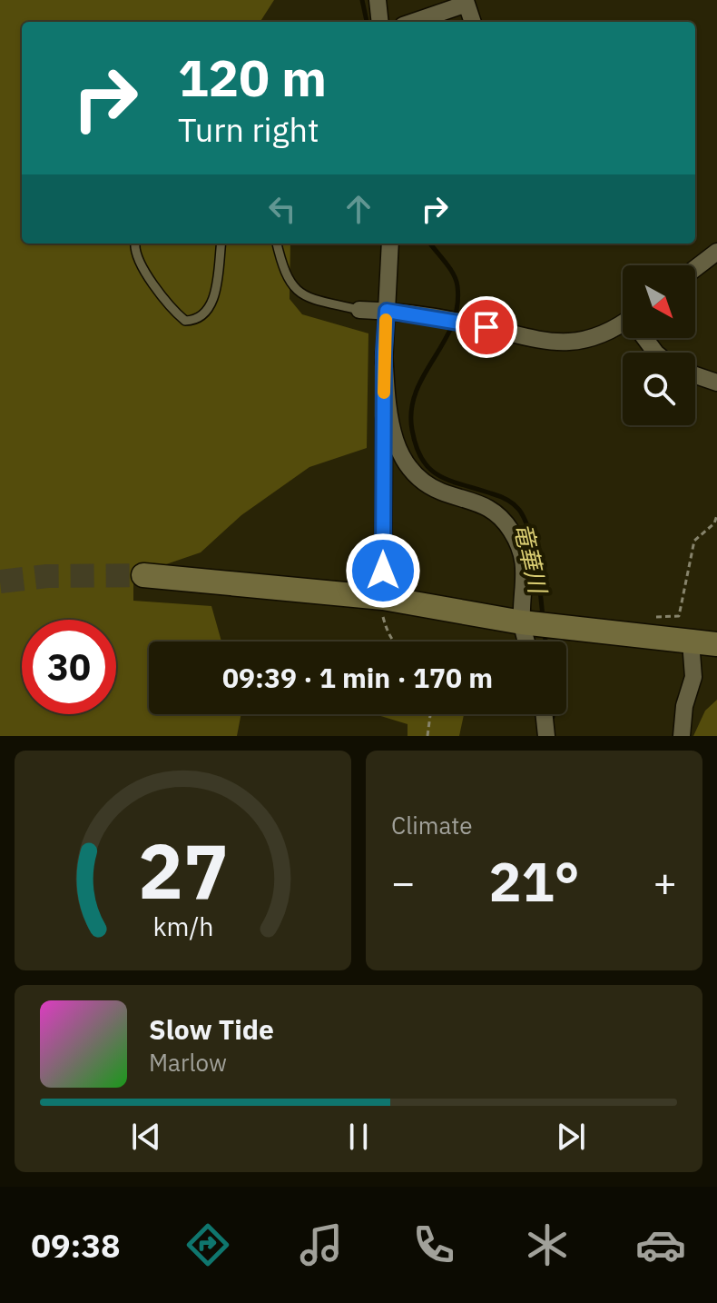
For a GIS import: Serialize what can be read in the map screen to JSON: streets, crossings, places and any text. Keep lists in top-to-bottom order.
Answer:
{
  "water": ["竜華川"],
  "north": "bottom right",
  "page": {
    "turn": ["120 m", "Turn right"],
    "limit": "30",
    "trip": "09:39 · 1 min · 170 m",
    "tile": "Climate",
    "heat": ["−", "21°", "+"],
    "song": ["Slow Tide", "Marlow"],
    "tabs": "09:38",
    "gauge": ["27", "km/h"]
  }
}
